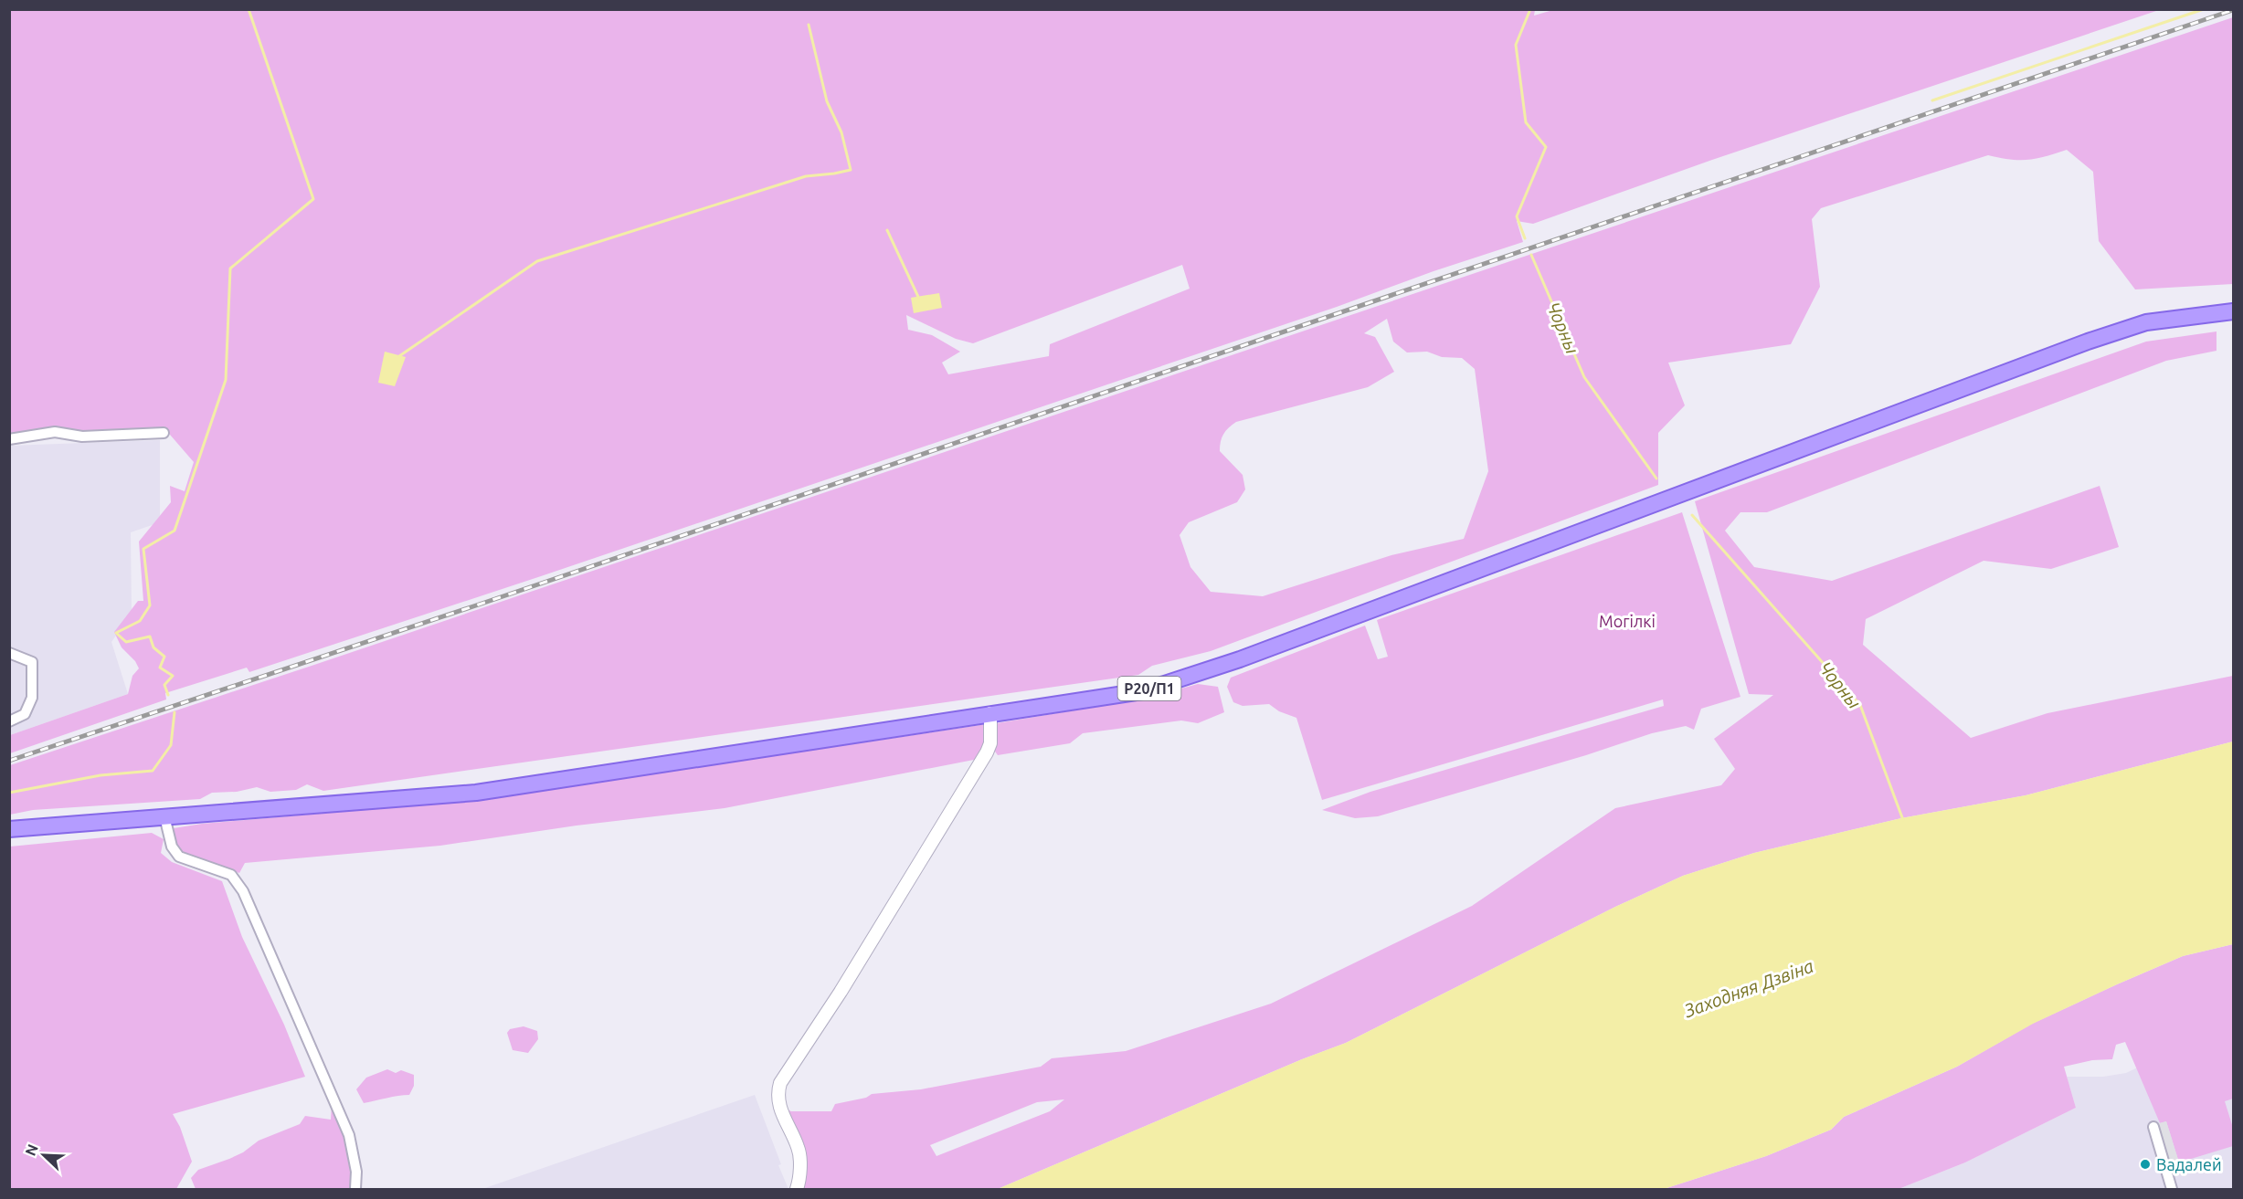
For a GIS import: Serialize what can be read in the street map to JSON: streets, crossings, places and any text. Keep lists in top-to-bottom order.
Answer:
{
  "streets": {
    "main road": ["Р20/П1"]
  },
  "water": ["Чорны", "Заходняя Дзвіна"],
  "parks": ["Могілкі"],
  "places": ["Вадалей"],
  "north": "top left"
}
